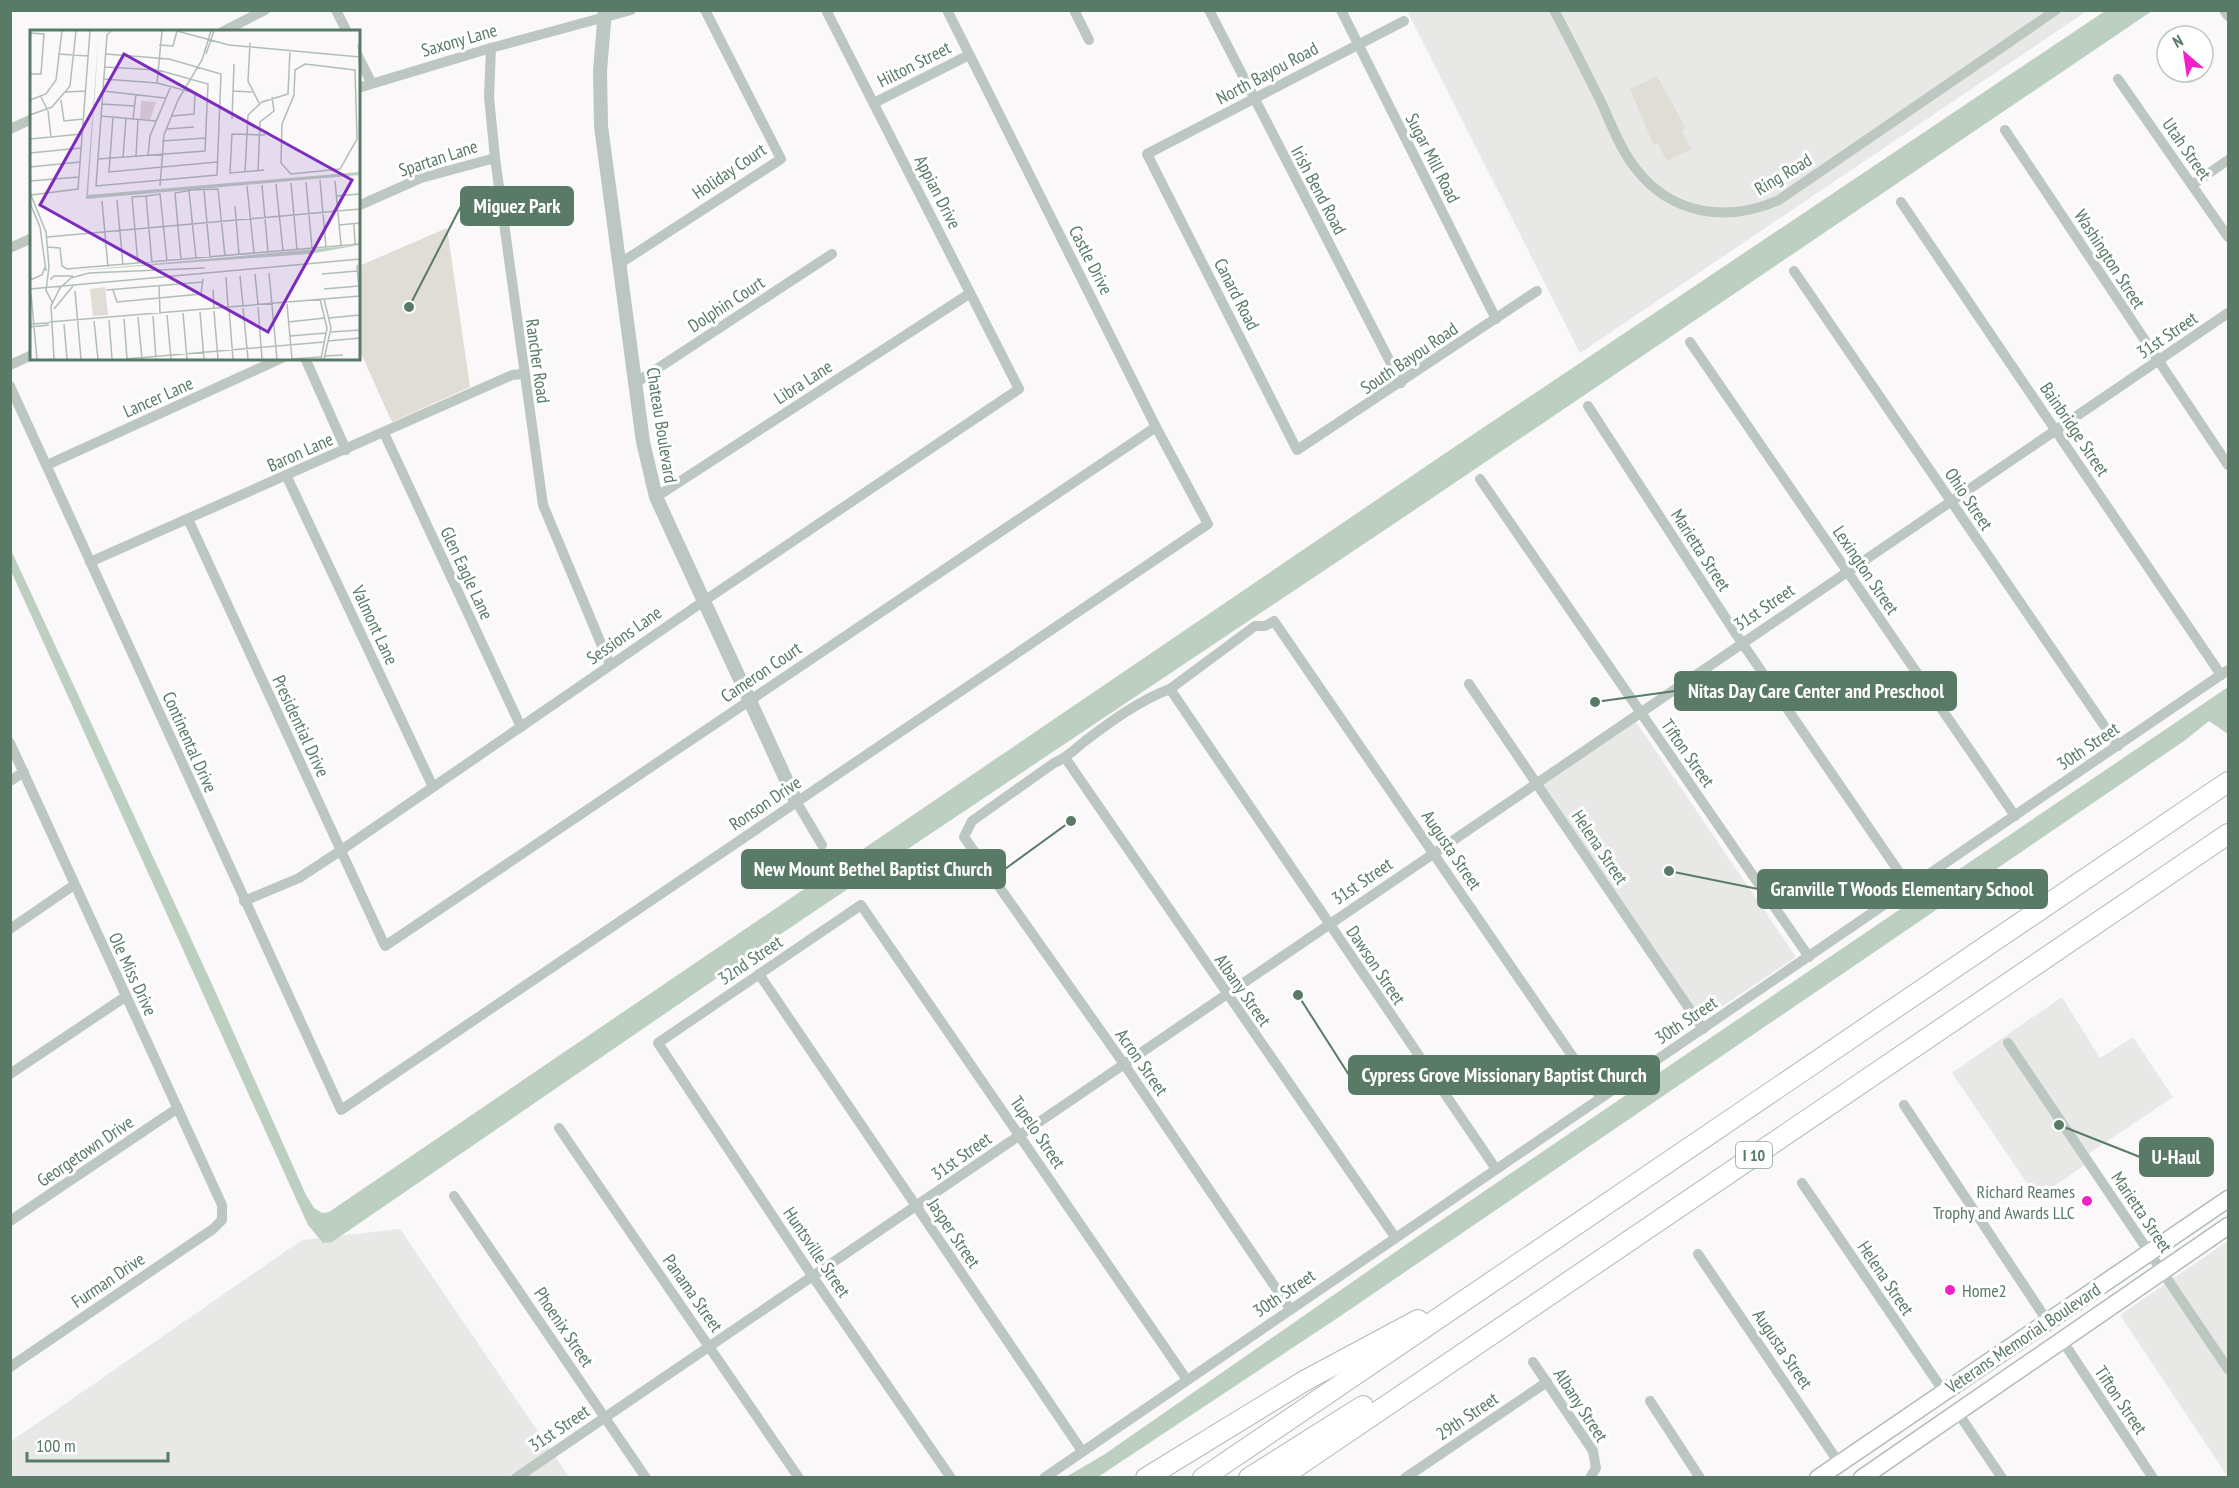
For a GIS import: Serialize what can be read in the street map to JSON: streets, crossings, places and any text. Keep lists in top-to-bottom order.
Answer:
{
  "streets": {
    "highway": ["I 10"],
    "main road": ["Veterans Memorial Boulevard"],
    "street": [
      "Saxony Lane",
      "Hilton Street",
      "North Bayou Road",
      "Utah Street",
      "Spartan Lane",
      "Sugar Mill Road",
      "Holiday Court",
      "Ring Road",
      "Irish Bend Road",
      "Appian Drive",
      "Washington Street",
      "Castle Drive",
      "Canard Road",
      "Dolphin Court",
      "31st Street",
      "South Bayou Road",
      "Rancher Road",
      "Libra Lane",
      "Lancer Lane",
      "Chateau Boulevard",
      "Bainbridge Street",
      "Baron Lane",
      "Ohio Street",
      "Marietta Street",
      "Lexington Street",
      "Glen Eagle Lane",
      "Valmont Lane",
      "Sessions Lane",
      "Cameron Court",
      "Presidential Drive",
      "Continental Drive",
      "30th Street",
      "Tifton Street",
      "Ronson Drive",
      "Helena Street",
      "Augusta Street",
      "32nd Street",
      "Dawson Street",
      "Ole Miss Drive",
      "Albany Street",
      "Acron Street",
      "Tupelo Street",
      "Georgetown Drive",
      "Jasper Street",
      "Huntsville Street",
      "Furman Drive",
      "Panama Street",
      "Phoenix Street",
      "29th Street"
    ]
  },
  "crossings": [
    ["Saxony Lane", "Rancher Road"],
    ["Saxony Lane", "Chateau Boulevard"],
    ["Hilton Street", "Appian Drive"],
    ["Hilton Street", "Castle Drive"],
    ["North Bayou Road", "Sugar Mill Road"],
    ["North Bayou Road", "Irish Bend Road"],
    ["North Bayou Road", "Canard Road"],
    ["Spartan Lane", "Rancher Road"],
    ["Sugar Mill Road", "South Bayou Road"],
    ["Holiday Court", "Chateau Boulevard"],
    ["Irish Bend Road", "South Bayou Road"],
    ["Appian Drive", "Libra Lane"],
    ["Appian Drive", "Sessions Lane"],
    ["Washington Street", "31st Street"],
    ["Castle Drive", "Cameron Court"],
    ["Castle Drive", "Ronson Drive"],
    ["Canard Road", "South Bayou Road"],
    ["Dolphin Court", "Chateau Boulevard"],
    ["31st Street", "Bainbridge Street"],
    ["31st Street", "Ohio Street"],
    ["31st Street", "Marietta Street"],
    ["31st Street", "Lexington Street"],
    ["31st Street", "Tifton Street"],
    ["31st Street", "Helena Street"],
    ["31st Street", "Augusta Street"],
    ["31st Street", "Dawson Street"],
    ["31st Street", "Albany Street"],
    ["31st Street", "Acron Street"],
    ["31st Street", "Tupelo Street"],
    ["31st Street", "Jasper Street"],
    ["31st Street", "Huntsville Street"],
    ["31st Street", "Panama Street"],
    ["31st Street", "Phoenix Street"],
    ["Rancher Road", "Baron Lane"],
    ["Rancher Road", "Sessions Lane"],
    ["Libra Lane", "Chateau Boulevard"],
    ["Lancer Lane", "Continental Drive"],
    ["Chateau Boulevard", "Sessions Lane"],
    ["Chateau Boulevard", "Cameron Court"],
    ["Chateau Boulevard", "Ronson Drive"],
    ["Bainbridge Street", "30th Street"],
    ["Baron Lane", "Glen Eagle Lane"],
    ["Baron Lane", "Valmont Lane"],
    ["Baron Lane", "Presidential Drive"],
    ["Baron Lane", "Continental Drive"],
    ["Ohio Street", "30th Street"],
    ["Marietta Street", "30th Street"],
    ["Marietta Street", "Veterans Memorial Boulevard"],
    ["Lexington Street", "30th Street"],
    ["Glen Eagle Lane", "Sessions Lane"],
    ["Valmont Lane", "Sessions Lane"],
    ["Sessions Lane", "Presidential Drive"],
    ["Sessions Lane", "Continental Drive"],
    ["Cameron Court", "Presidential Drive"],
    ["Continental Drive", "Ronson Drive"],
    ["30th Street", "Tifton Street"],
    ["30th Street", "Helena Street"],
    ["30th Street", "Augusta Street"],
    ["30th Street", "Dawson Street"],
    ["30th Street", "Albany Street"],
    ["30th Street", "Acron Street"],
    ["30th Street", "Tupelo Street"],
    ["30th Street", "Jasper Street"],
    ["Tifton Street", "Veterans Memorial Boulevard"],
    ["Helena Street", "Veterans Memorial Boulevard"],
    ["Augusta Street", "Dawson Street"],
    ["Augusta Street", "Veterans Memorial Boulevard"],
    ["32nd Street", "Tupelo Street"],
    ["32nd Street", "Jasper Street"],
    ["32nd Street", "Huntsville Street"],
    ["Ole Miss Drive", "Georgetown Drive"],
    ["Ole Miss Drive", "Furman Drive"],
    ["Albany Street", "Acron Street"],
    ["Albany Street", "29th Street"]
  ],
  "places": [
    "Miguez Park",
    "Nitas Day Care Center and Preschool",
    "New Mount Bethel Baptist Church",
    "Granville T Woods Elementary School",
    "Cypress Grove Missionary Baptist Church",
    "U-Haul",
    "Richard Reames Trophy and Awards LLC",
    "Home2"
  ],
  "scale_bar": "100 m",
  "north": "top left"
}
